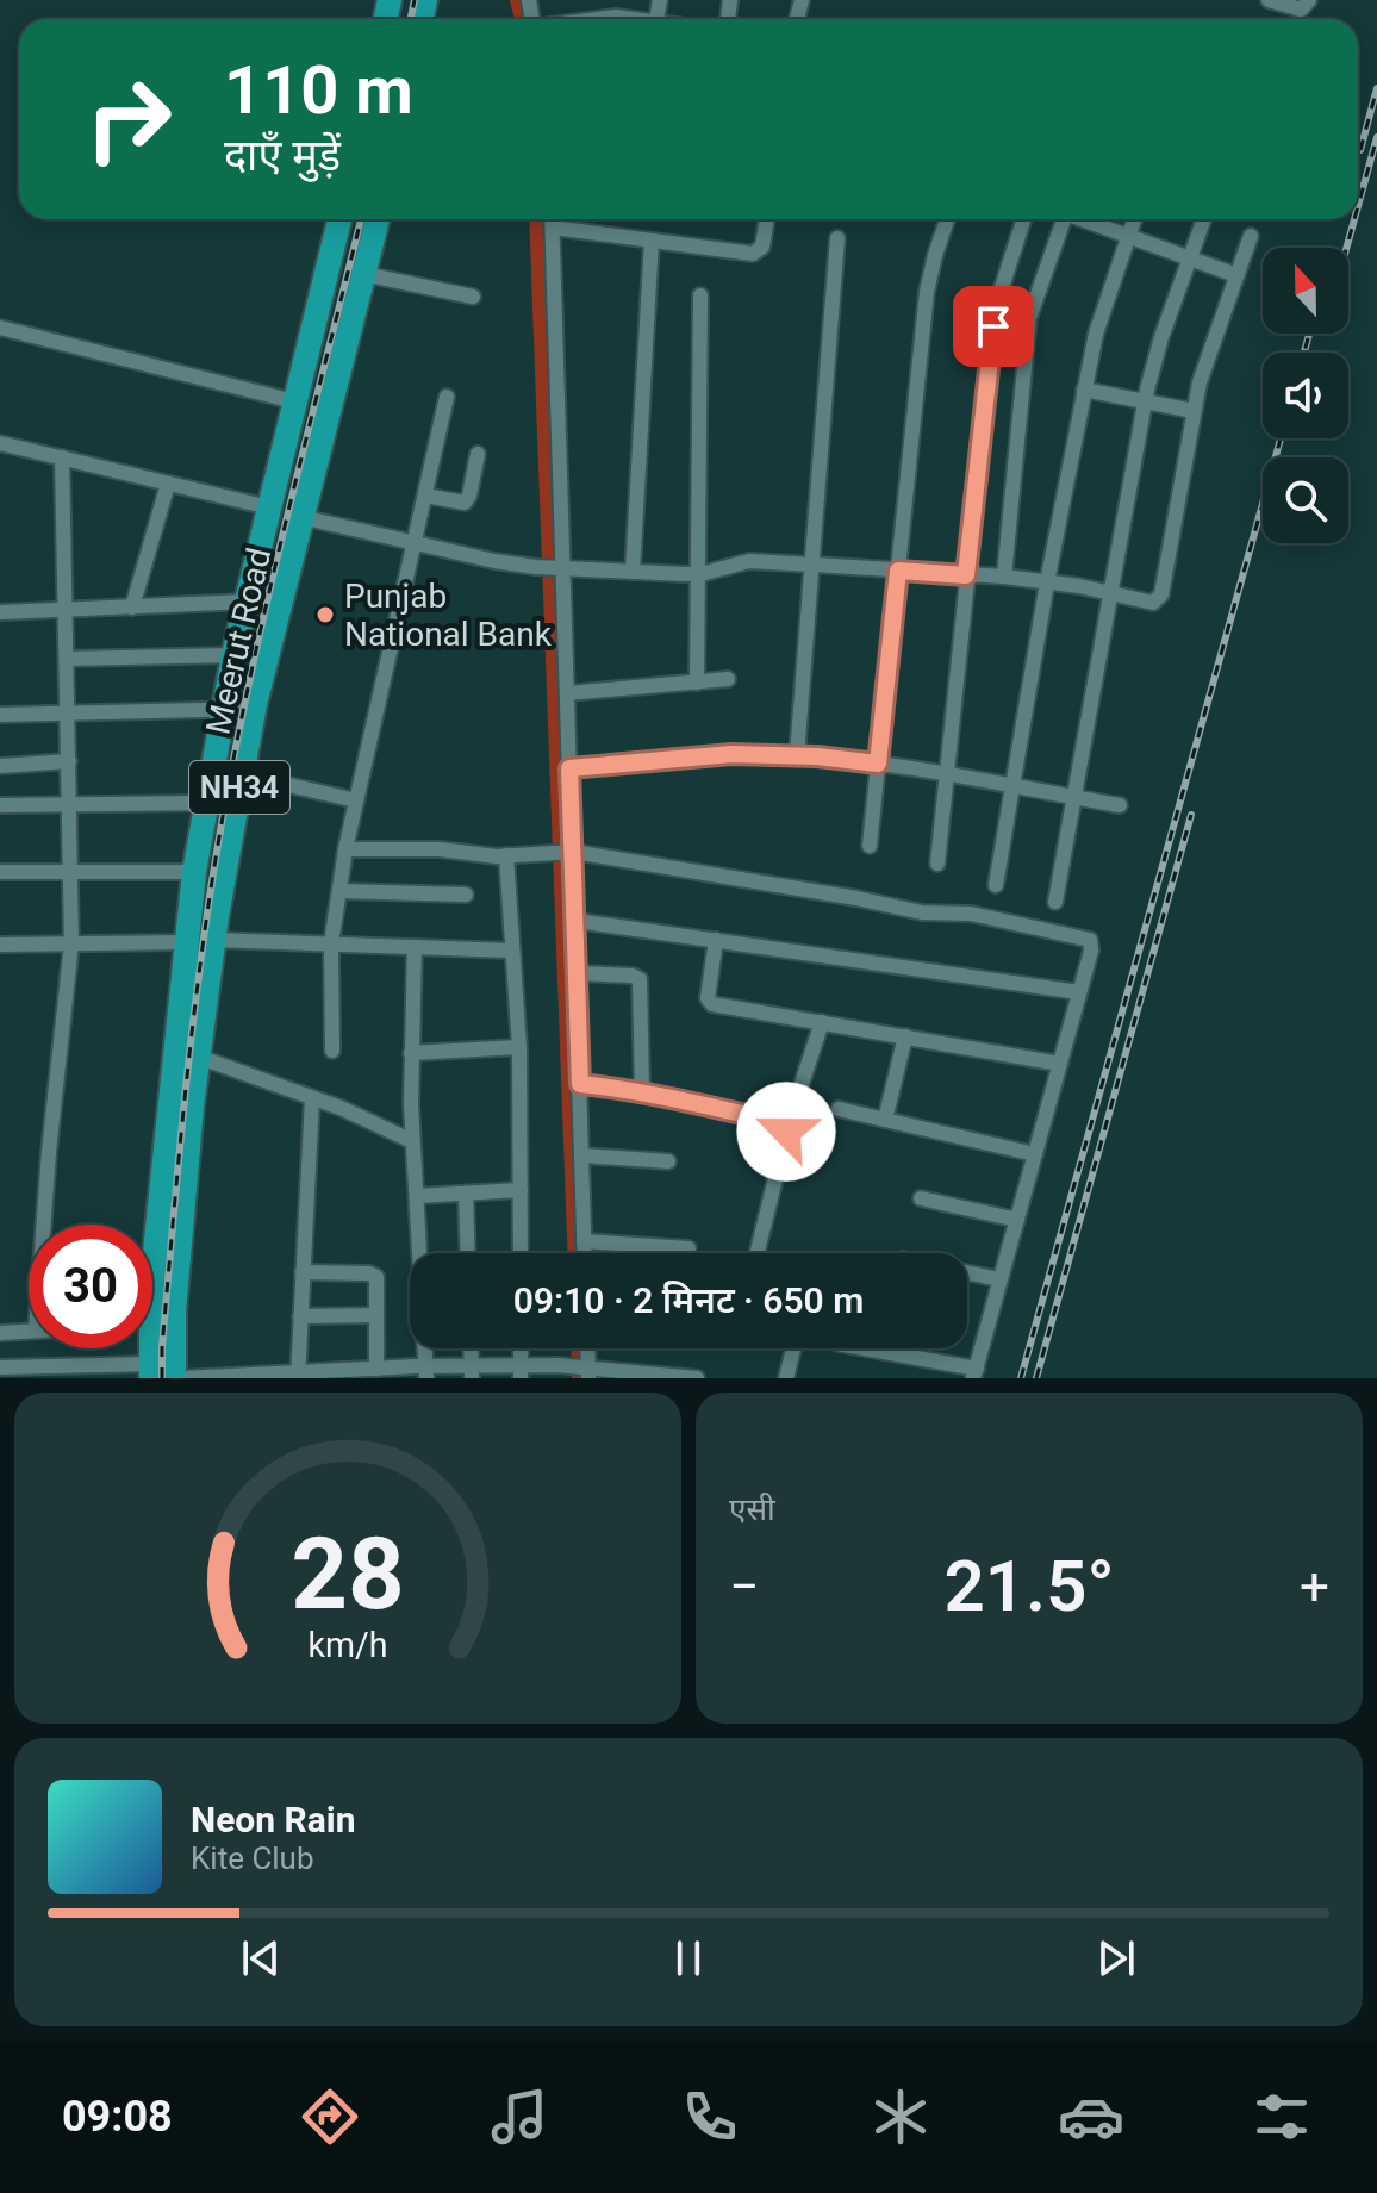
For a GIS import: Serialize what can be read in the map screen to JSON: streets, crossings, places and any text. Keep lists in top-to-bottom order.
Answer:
{
  "streets": {
    "highway": ["Meerut Road", "NH34"]
  },
  "places": ["Punjab National Bank"],
  "north": "top",
  "page": {
    "turn": ["110 m", "दाएँ मुड़ें"],
    "limit": "30",
    "trip": "09:10 · 2 मिनट · 650 m",
    "tile": "एसी",
    "heat": ["−", "21.5°", "+"],
    "song": ["Neon Rain", "Kite Club"],
    "tabs": "09:08",
    "gauge": ["28", "km/h"]
  }
}
